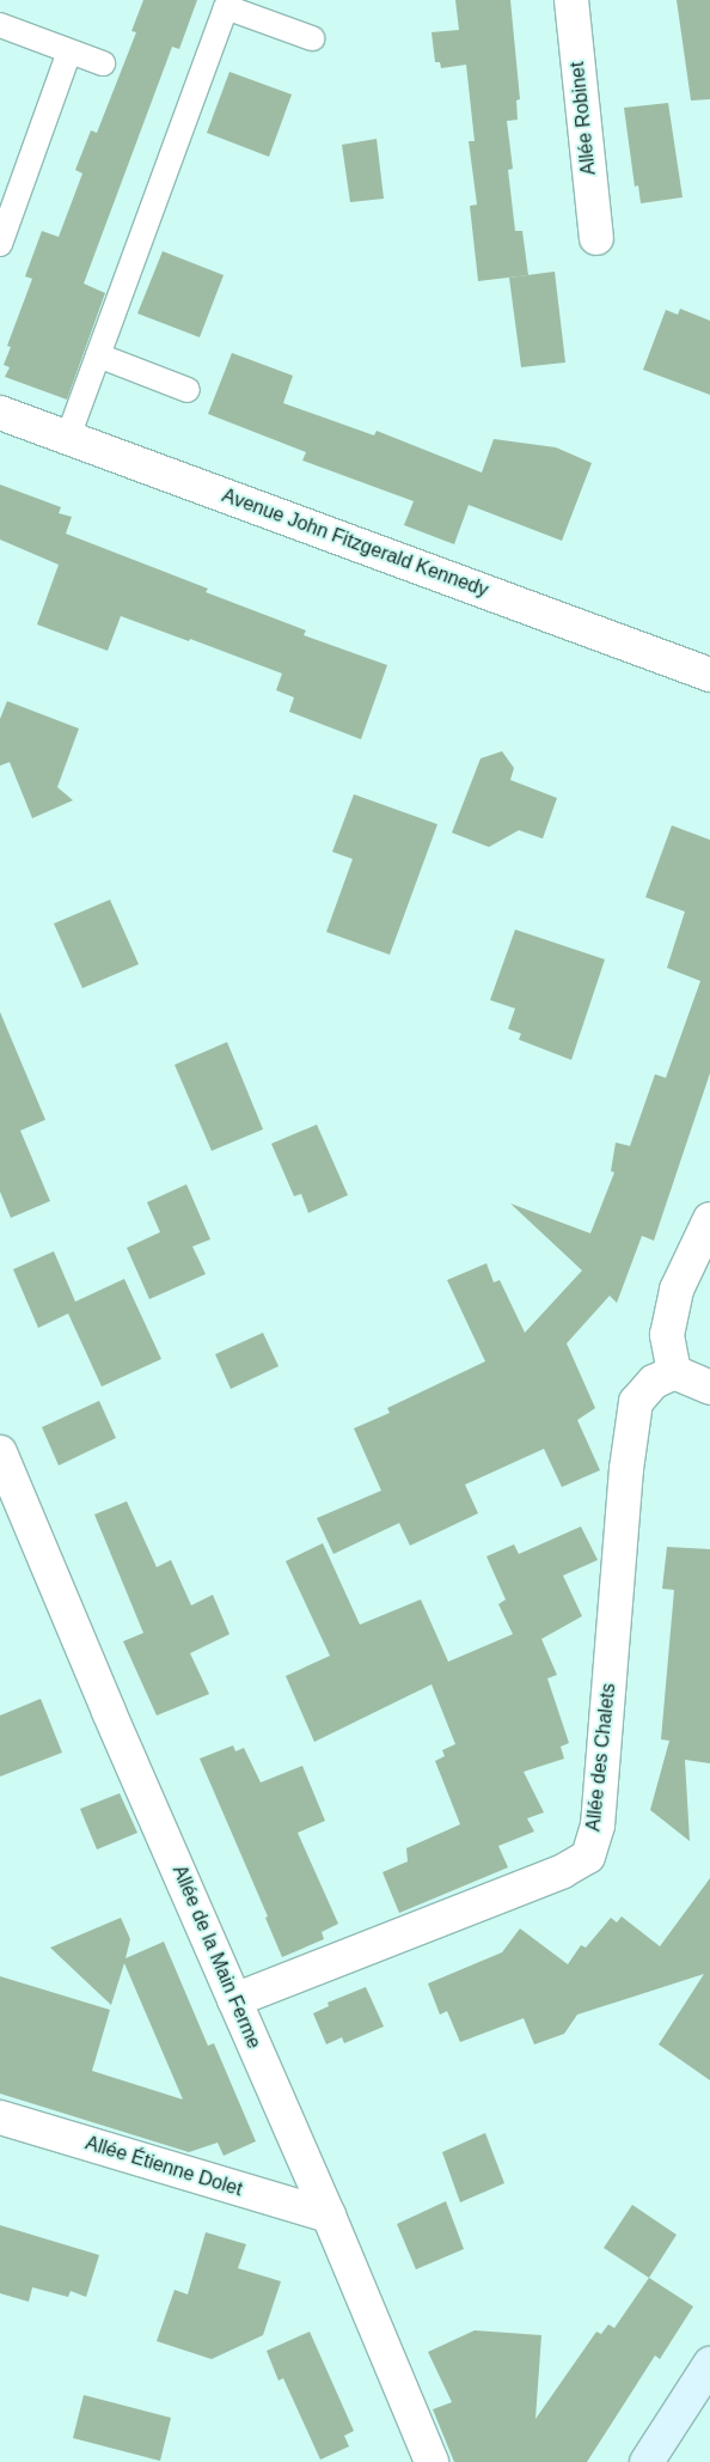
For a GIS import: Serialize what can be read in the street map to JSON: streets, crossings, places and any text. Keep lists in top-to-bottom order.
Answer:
{
  "streets": {
    "street": [
      "Allée Robinet",
      "Avenue John Fitzgerald Kennedy",
      "Allée des Chalets",
      "Allée de la Main Ferme",
      "Allée Étienne Dolet"
    ]
  },
  "crossings": [
    ["Allée des Chalets", "Allée de la Main Ferme"],
    ["Allée de la Main Ferme", "Allée Étienne Dolet"]
  ]
}
